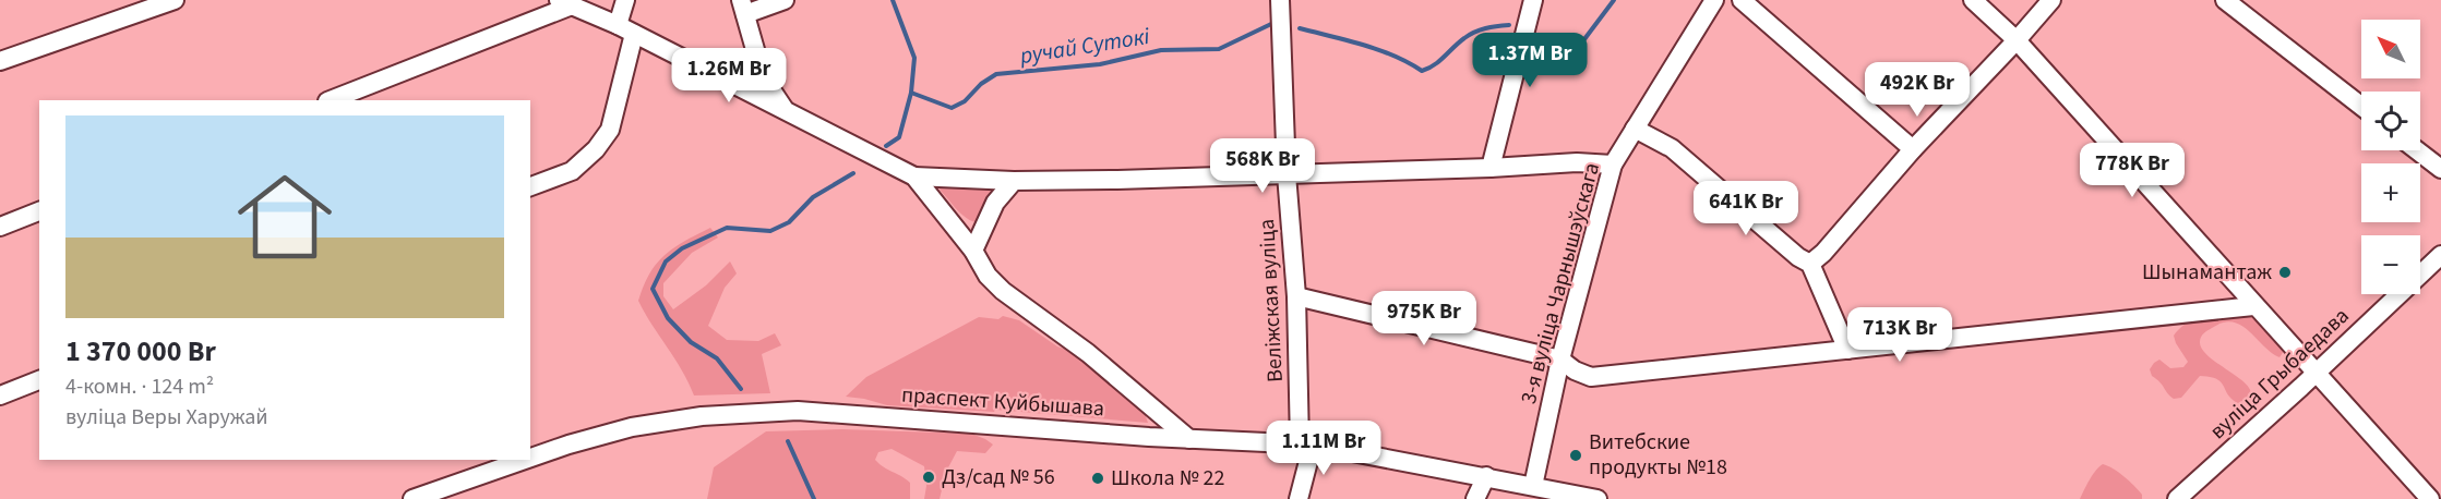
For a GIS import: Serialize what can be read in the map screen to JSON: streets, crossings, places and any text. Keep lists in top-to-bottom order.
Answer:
{
  "streets": {
    "street": [
      "3-я вуліца Чарнышэўскага",
      "Веліжская вуліца",
      "вуліца Грыбаедава",
      "праспект Куйбышава"
    ]
  },
  "crossings": [
    ["3-я вуліца Чарнышэўскага", "праспект Куйбышава"],
    ["Веліжская вуліца", "праспект Куйбышава"]
  ],
  "water": ["ручай Сутокі"],
  "places": [
    "Шынамантаж",
    "Витебские продукты №18",
    "Дз/сад № 56",
    "Школа № 22"
  ],
  "north": "top left",
  "page": {
    "map_buttons": ["+", "−"],
    "price": [
      "1.37M Br",
      "1.26M Br",
      "492K Br",
      "568K Br",
      "778K Br",
      "641K Br",
      "975K Br",
      "713K Br",
      "1.11M Br"
    ],
    "list": [
      {
        "name": "1 370 000 Br",
        "note": "4-комн. · 124 m² · вуліца Веры Харужай"
      }
    ]
  }
}
